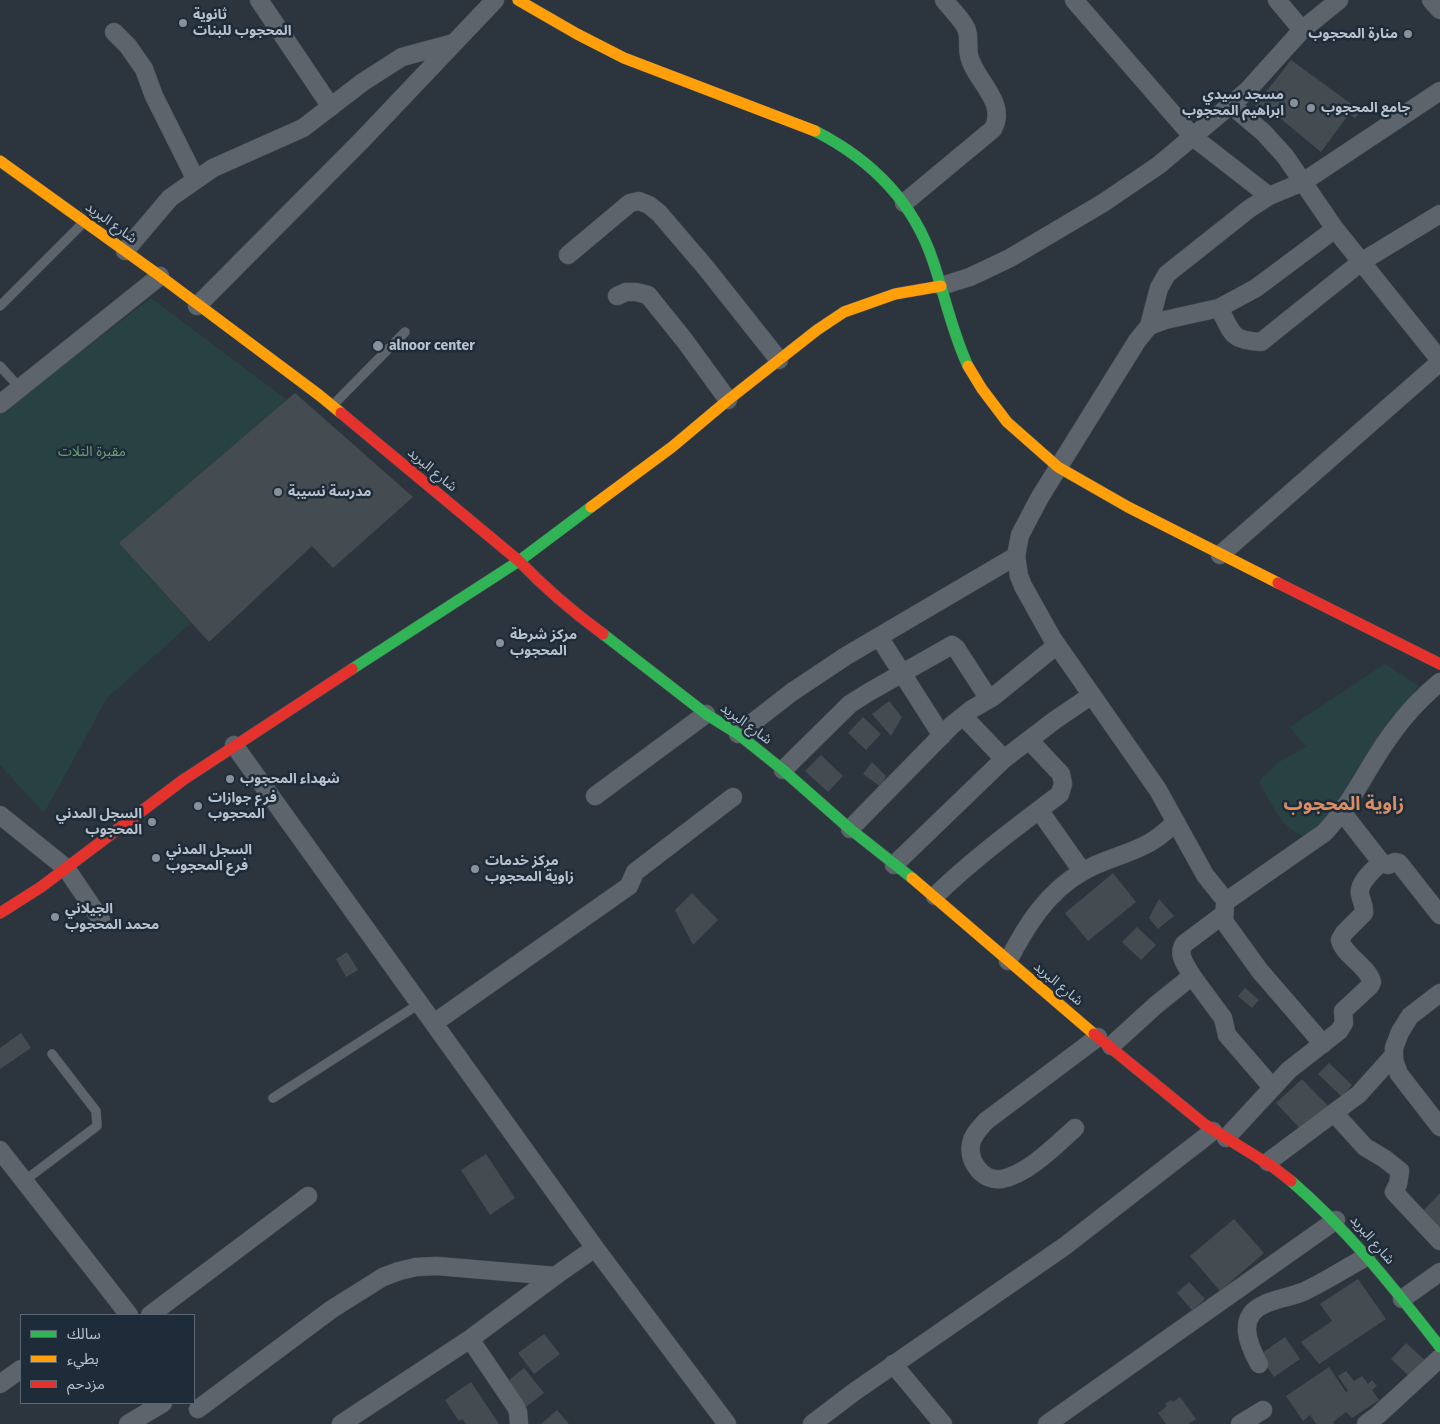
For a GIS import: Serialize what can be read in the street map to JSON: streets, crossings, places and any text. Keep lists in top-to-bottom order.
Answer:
{
  "streets": {
    "street": ["شارع البريد"]
  },
  "districts": ["زاوية المحجوب"],
  "parks": ["مقبرة التلات"],
  "places": [
    "ثانوية المحجوب للبنات",
    "منارة المحجوب",
    "مسجد سيدي ابراهيم المحجوب",
    "جامع المحجوب",
    "alnoor center",
    "مدرسة نسيبة",
    "مركز شرطة المحجوب",
    "شهداء المحجوب",
    "فرع جوازات المحجوب",
    "السجل المدني المحجوب",
    "السجل المدني فرع المحجوب",
    "مركز خدمات زاوية المحجوب",
    "الجيلاني محمد المحجوب"
  ],
  "legend": ["سالك", "بطيء", "مزدحم"]
}
